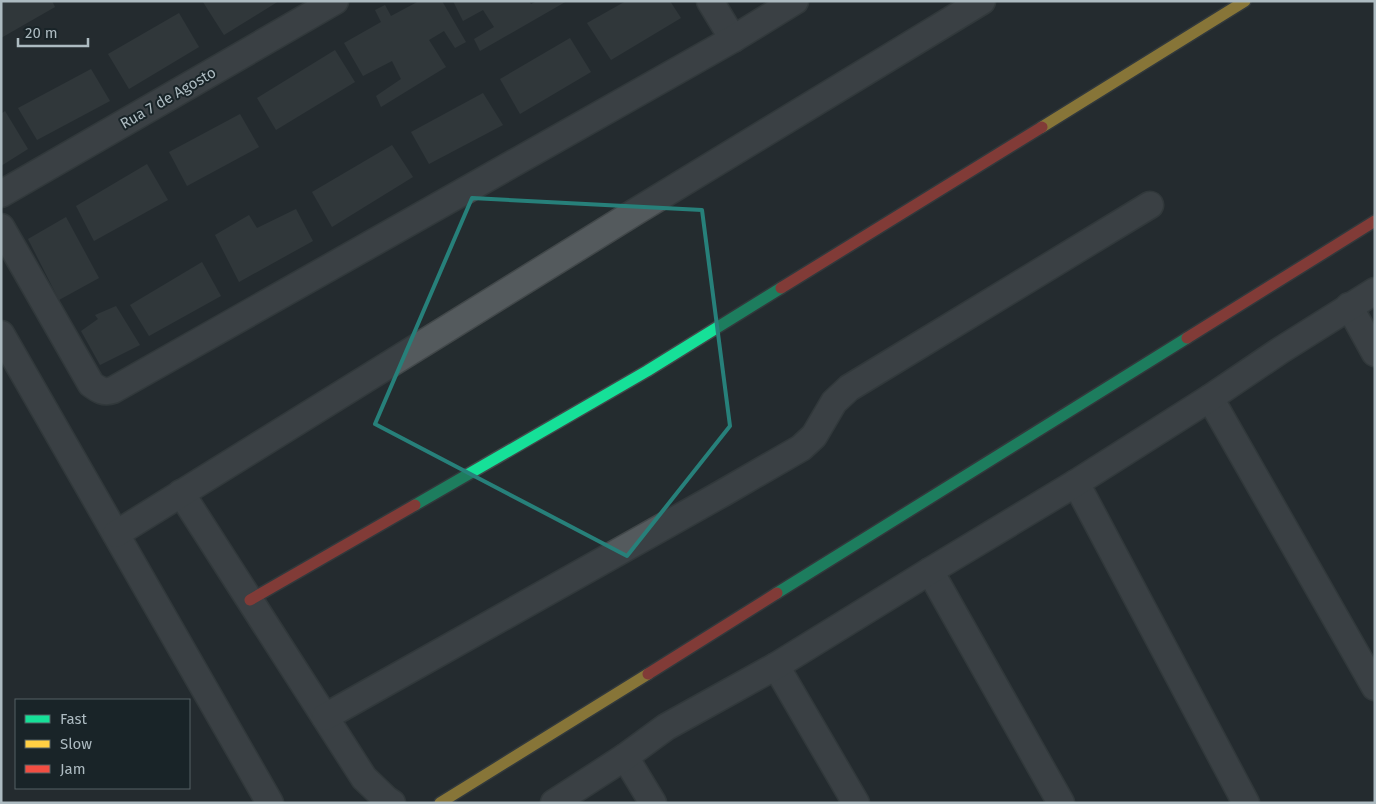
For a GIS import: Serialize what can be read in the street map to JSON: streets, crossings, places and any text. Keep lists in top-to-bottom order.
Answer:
{
  "streets": {
    "street": ["Rua 7 de Agosto"]
  },
  "legend": ["Fast", "Slow", "Jam"],
  "scale_bar": "20 m"
}
